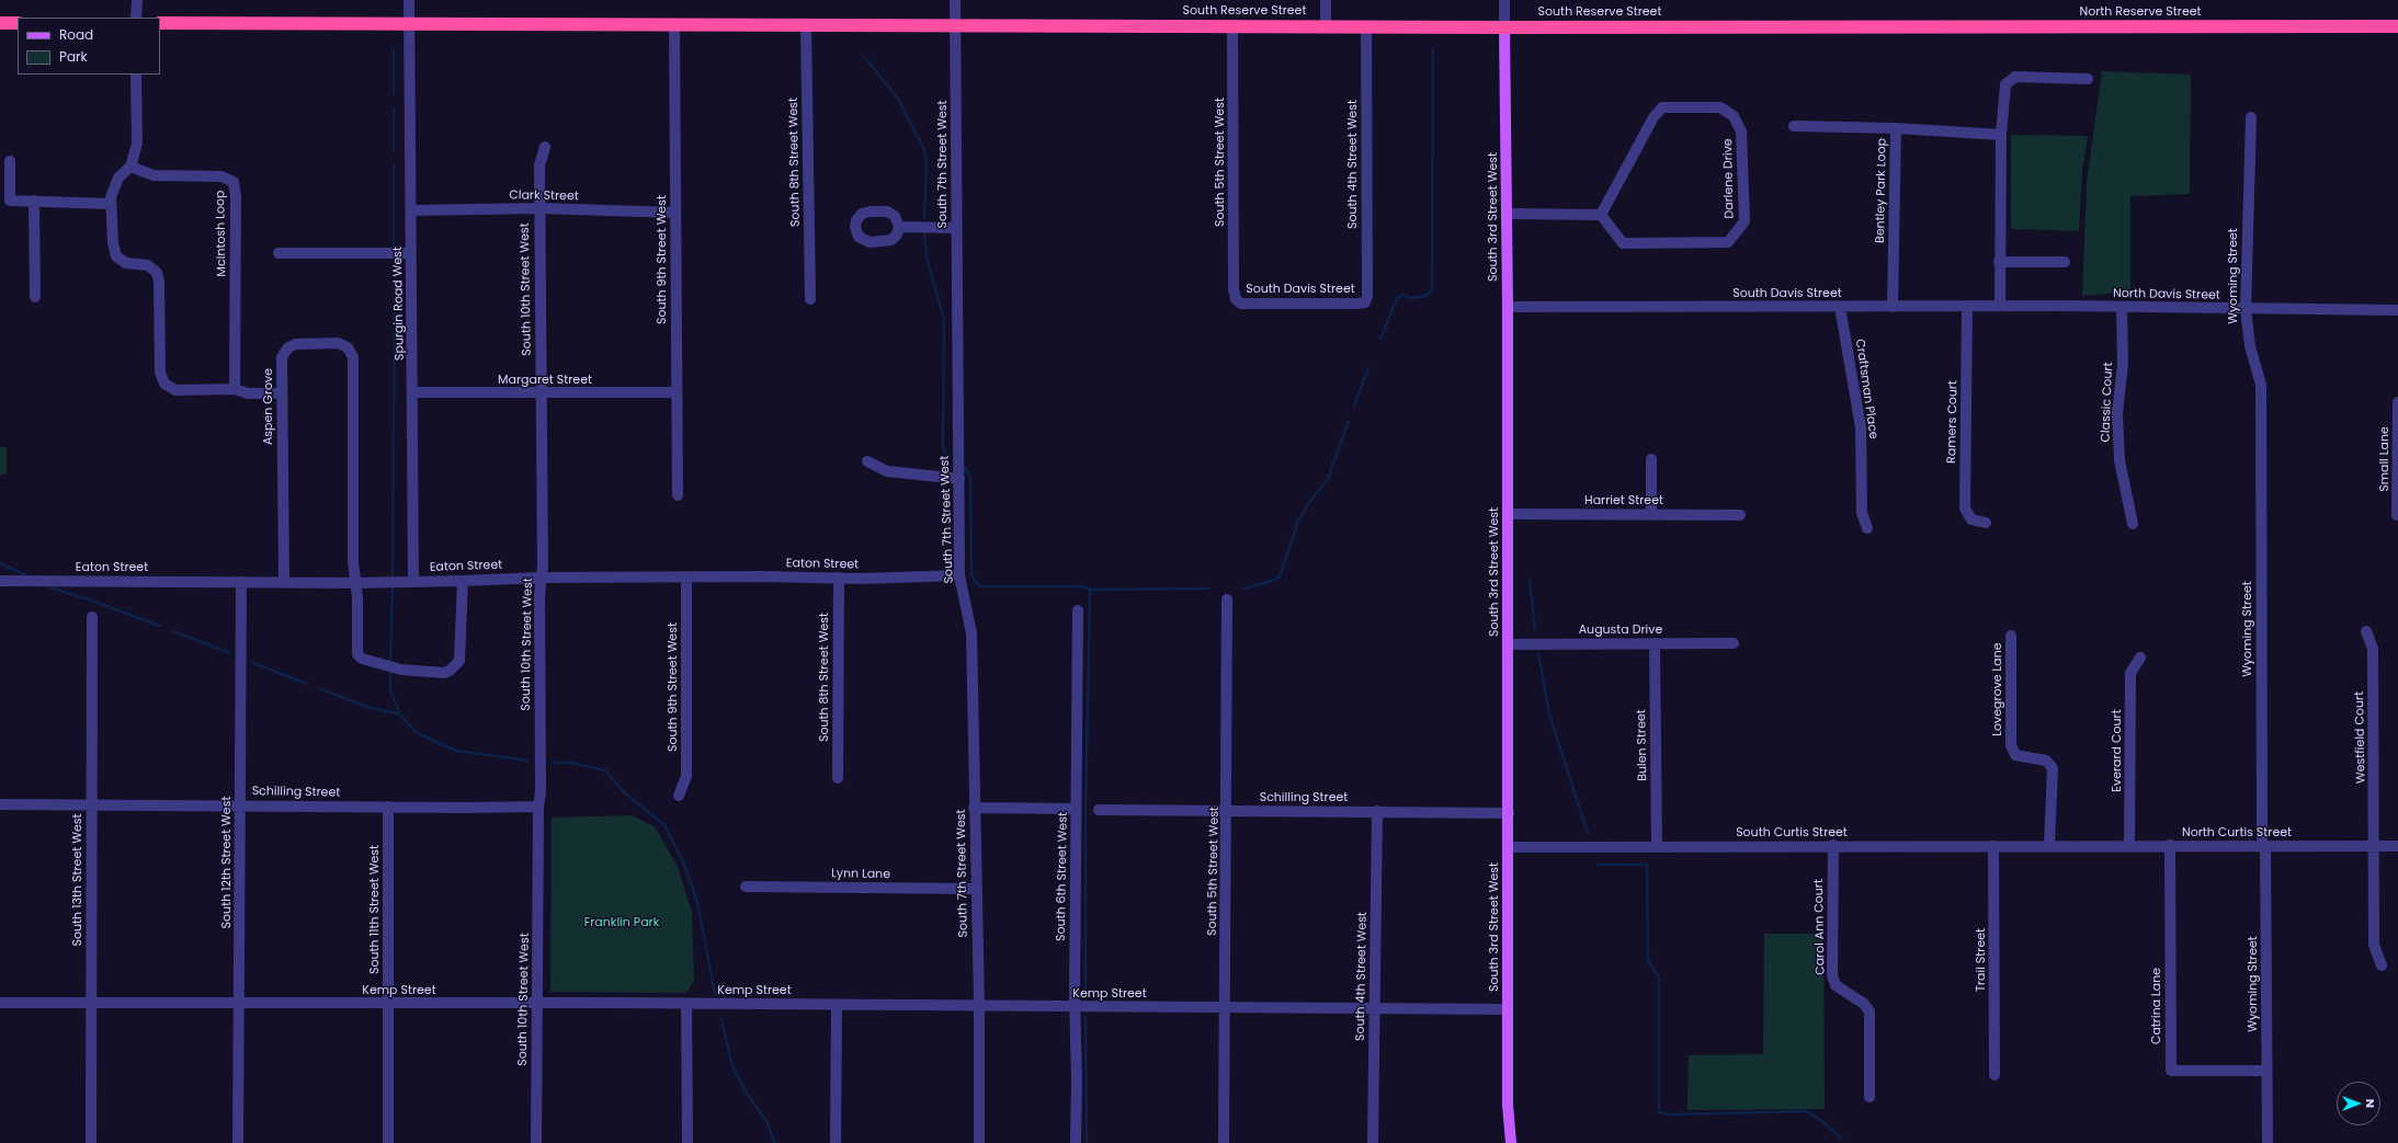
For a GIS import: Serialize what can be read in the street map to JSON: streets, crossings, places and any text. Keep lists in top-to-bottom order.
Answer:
{
  "streets": {
    "highway": ["South Reserve Street", "North Reserve Street"],
    "main road": ["South 3rd Street West"],
    "street": [
      "South 8th Street West",
      "South 5th Street West",
      "South 7th Street West",
      "South 4th Street West",
      "Darlene Drive",
      "Bentley Park Loop",
      "Clark Street",
      "McIntosh Loop",
      "South 9th Street West",
      "Wyoming Street",
      "South 10th Street West",
      "South Davis Street",
      "North Davis Street",
      "Spurgin Road West",
      "Margaret Street",
      "Craftsman Place",
      "Classic Court",
      "Aspen Grove",
      "Ramers Court",
      "Small Lane",
      "Harriet Street",
      "Eaton Street",
      "Augusta Drive",
      "Lovegrove Lane",
      "Westfield Court",
      "Bulen Street",
      "Everard Court",
      "Schilling Street",
      "South Curtis Street",
      "North Curtis Street",
      "South 12th Street West",
      "Lynn Lane",
      "South 6th Street West",
      "South 13th Street West",
      "South 11th Street West",
      "Carol Ann Court",
      "Trail Street",
      "Kemp Street",
      "Catrina Lane"
    ]
  },
  "crossings": [
    ["South Reserve Street", "North Reserve Street"],
    ["South Reserve Street", "South 8th Street West"],
    ["South Reserve Street", "South 5th Street West"],
    ["South Reserve Street", "South 7th Street West"],
    ["South Reserve Street", "South 4th Street West"],
    ["South Reserve Street", "South 3rd Street West"],
    ["South Reserve Street", "South 9th Street West"],
    ["South Reserve Street", "Spurgin Road West"],
    ["South 8th Street West", "Eaton Street"],
    ["South 5th Street West", "South Davis Street"],
    ["South 5th Street West", "Schilling Street"],
    ["South 5th Street West", "Kemp Street"],
    ["South 7th Street West", "Eaton Street"],
    ["South 7th Street West", "Lynn Lane"],
    ["South 7th Street West", "Kemp Street"],
    ["South 4th Street West", "South Davis Street"],
    ["South 4th Street West", "Schilling Street"],
    ["South 4th Street West", "Kemp Street"],
    ["Bentley Park Loop", "South Davis Street"],
    ["Clark Street", "South 9th Street West"],
    ["Clark Street", "South 10th Street West"],
    ["Clark Street", "Spurgin Road West"],
    ["South 3rd Street West", "South Davis Street"],
    ["South 3rd Street West", "Harriet Street"],
    ["South 3rd Street West", "Augusta Drive"],
    ["South 3rd Street West", "Schilling Street"],
    ["South 3rd Street West", "South Curtis Street"],
    ["South 3rd Street West", "Kemp Street"],
    ["South 9th Street West", "Margaret Street"],
    ["South 9th Street West", "Eaton Street"],
    ["Wyoming Street", "North Davis Street"],
    ["Wyoming Street", "North Curtis Street"],
    ["Wyoming Street", "Catrina Lane"],
    ["South 10th Street West", "Margaret Street"],
    ["South 10th Street West", "Eaton Street"],
    ["South 10th Street West", "Schilling Street"],
    ["South 10th Street West", "Kemp Street"],
    ["South Davis Street", "North Davis Street"],
    ["South Davis Street", "Craftsman Place"],
    ["South Davis Street", "Ramers Court"],
    ["North Davis Street", "Classic Court"],
    ["Spurgin Road West", "Margaret Street"],
    ["Spurgin Road West", "Eaton Street"],
    ["Aspen Grove", "Eaton Street"],
    ["Eaton Street", "South 12th Street West"],
    ["Augusta Drive", "Bulen Street"],
    ["Lovegrove Lane", "South Curtis Street"],
    ["Westfield Court", "North Curtis Street"],
    ["Bulen Street", "South Curtis Street"],
    ["Everard Court", "North Curtis Street"],
    ["Schilling Street", "South 12th Street West"],
    ["Schilling Street", "South 13th Street West"],
    ["Schilling Street", "South 11th Street West"],
    ["South Curtis Street", "North Curtis Street"],
    ["South Curtis Street", "Carol Ann Court"],
    ["South Curtis Street", "Trail Street"],
    ["North Curtis Street", "Catrina Lane"],
    ["South 12th Street West", "Kemp Street"],
    ["South 6th Street West", "Kemp Street"],
    ["South 13th Street West", "Kemp Street"],
    ["South 11th Street West", "Kemp Street"]
  ],
  "parks": ["Franklin Park"],
  "legend": ["Road", "Park"],
  "north": "right"
}
